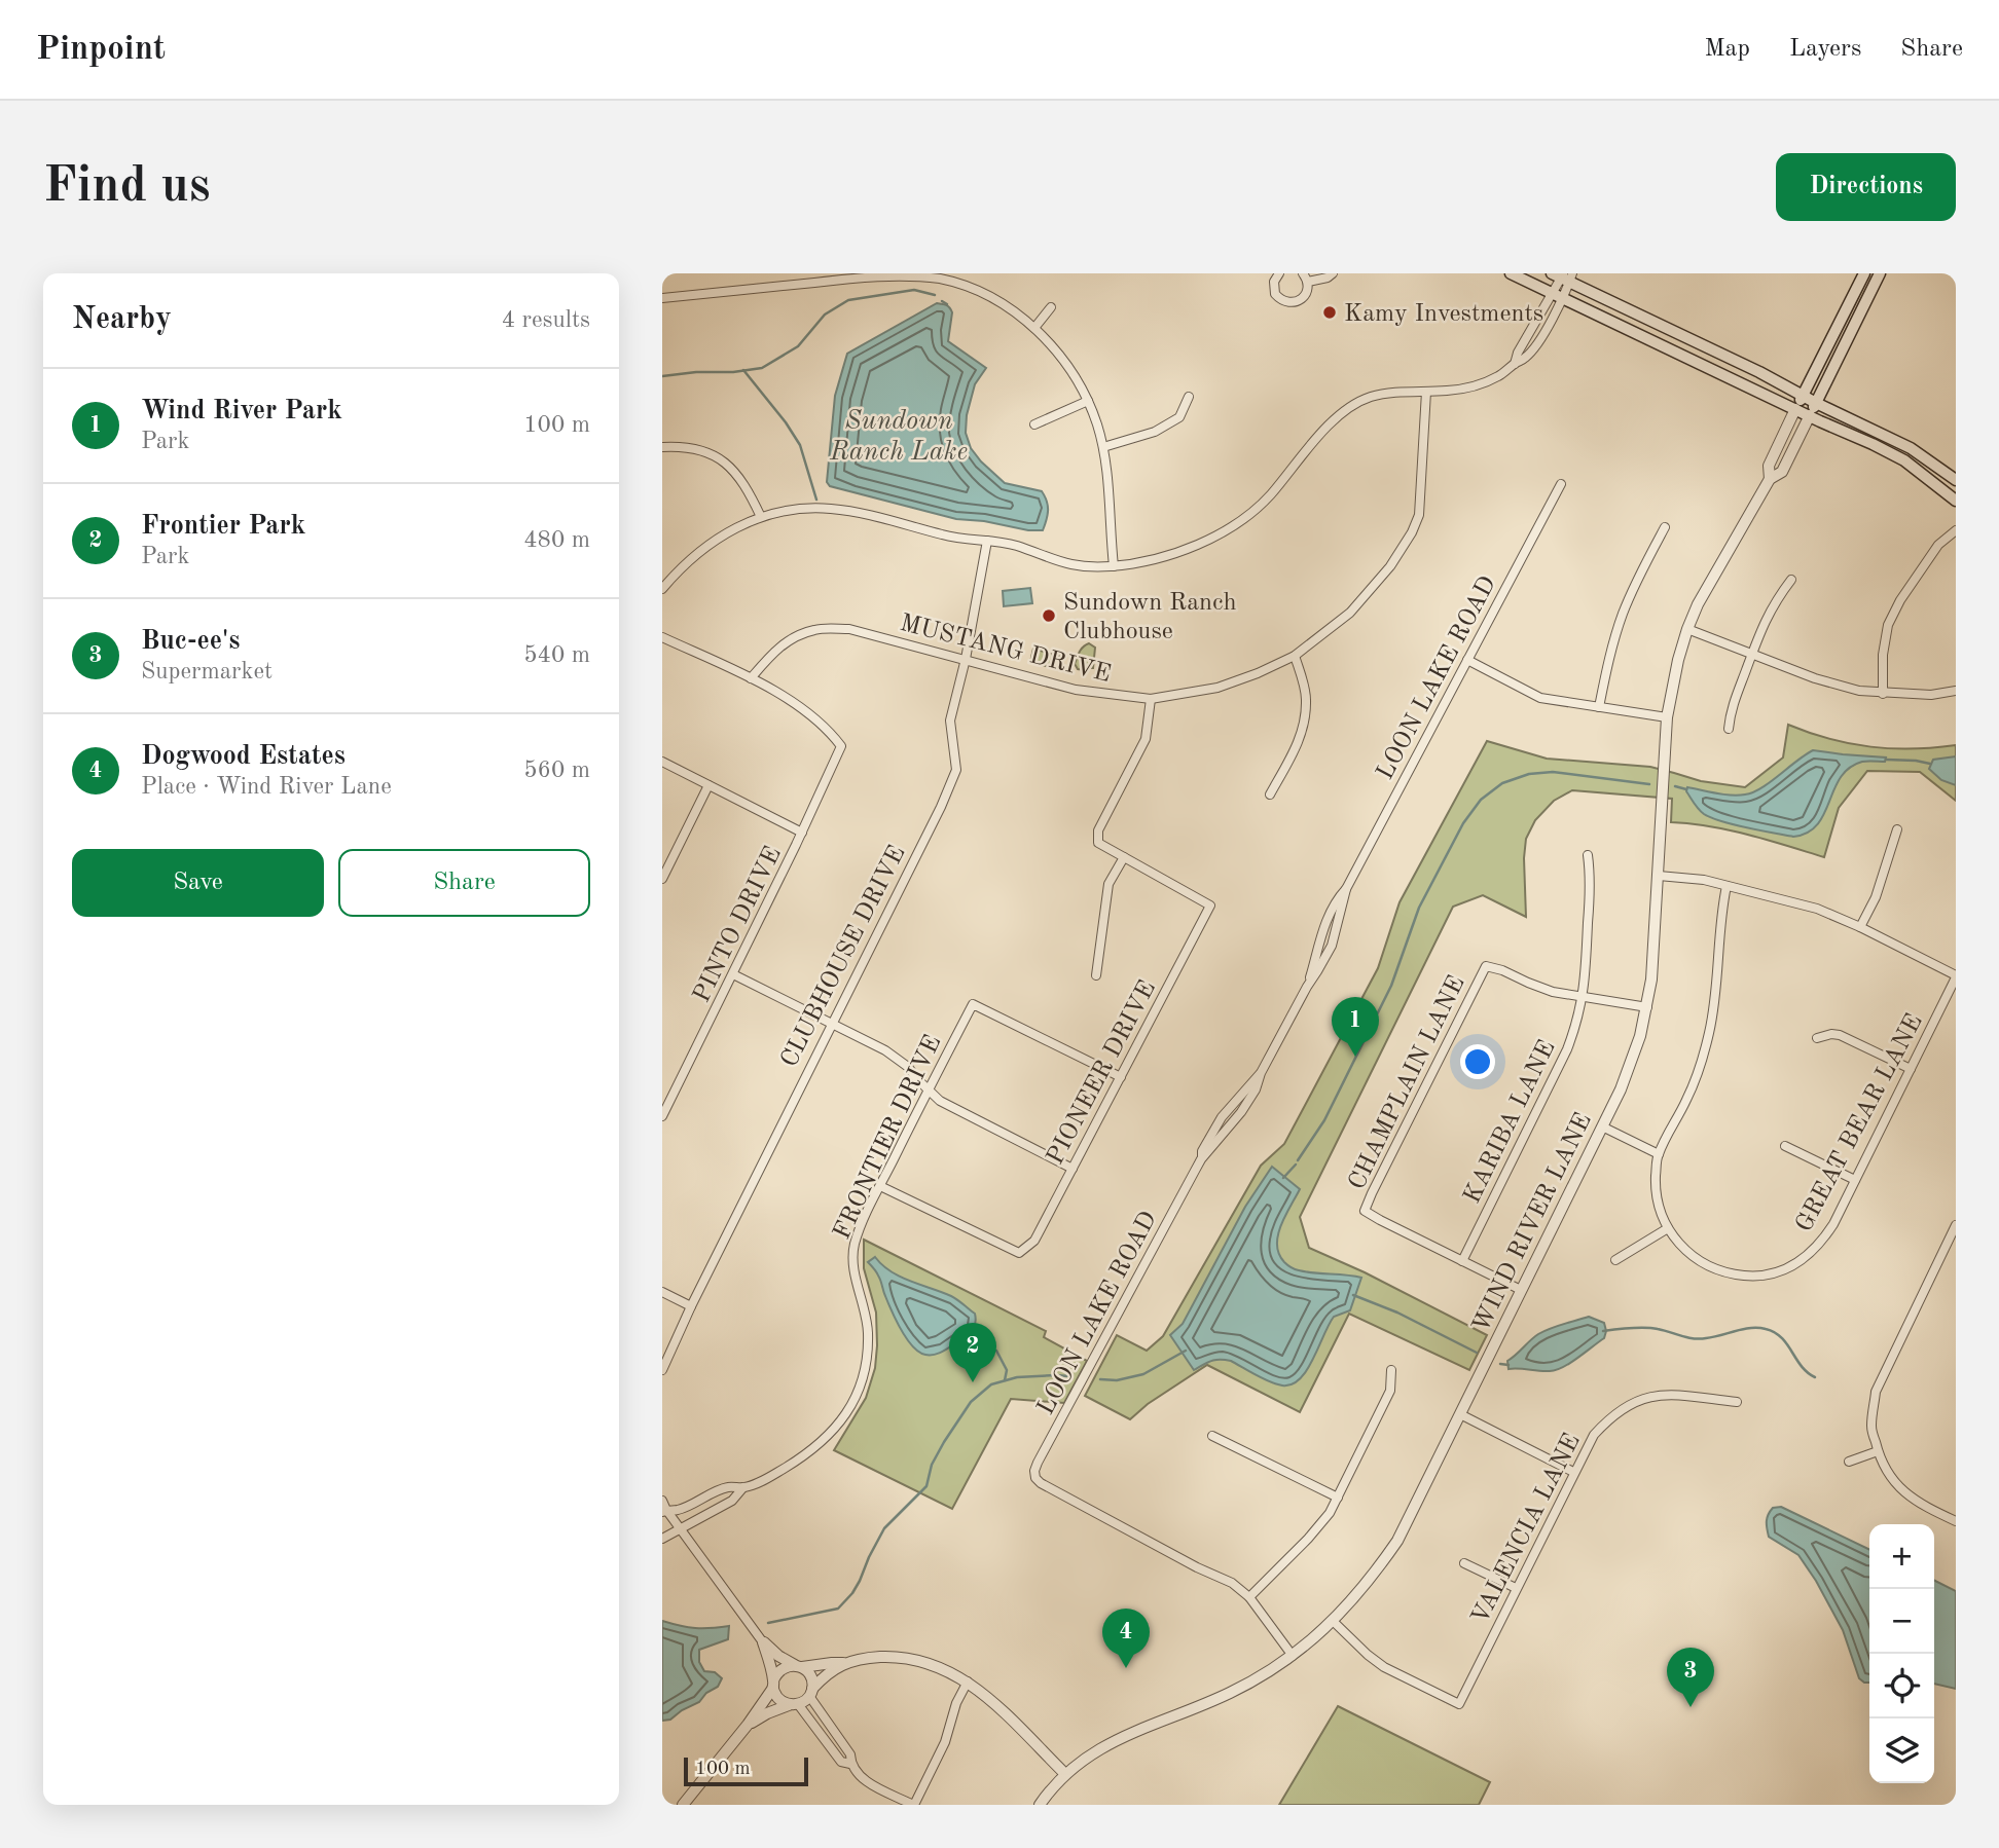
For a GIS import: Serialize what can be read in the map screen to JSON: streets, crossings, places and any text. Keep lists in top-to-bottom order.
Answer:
{
  "streets": {
    "street": [
      "MUSTANG DRIVE",
      "LOON LAKE ROAD",
      "PINTO DRIVE",
      "CLUBHOUSE DRIVE",
      "PIONEER DRIVE",
      "CHAMPLAIN LANE",
      "KARIBA LANE",
      "GREAT BEAR LANE",
      "FRONTIER DRIVE",
      "WIND RIVER LANE",
      "VALENCIA LANE"
    ]
  },
  "crossings": [
    ["MUSTANG DRIVE", "PINTO DRIVE"],
    ["MUSTANG DRIVE", "CLUBHOUSE DRIVE"],
    ["PIONEER DRIVE", "FRONTIER DRIVE"],
    ["CHAMPLAIN LANE", "KARIBA LANE"],
    ["CHAMPLAIN LANE", "WIND RIVER LANE"],
    ["WIND RIVER LANE", "VALENCIA LANE"]
  ],
  "water": ["Sundown Ranch Lake"],
  "places": ["Kamy Investments", "Sundown Ranch Clubhouse"],
  "scale_bar": "100 m",
  "page": {
    "header": "Pinpoint",
    "nav": ["Map", "Layers", "Share"],
    "buttons": [
      "Directions",
      ["Save", "Share"]
    ],
    "title": "Find us",
    "heading": ["Nearby", "4 results"],
    "list": [
      {
        "mark": "1",
        "name": "Wind River Park",
        "note": "Park",
        "value": "100 m"
      },
      {
        "mark": "2",
        "name": "Frontier Park",
        "note": "Park",
        "value": "480 m"
      },
      {
        "mark": "3",
        "name": "Buc-ee's",
        "note": "Supermarket",
        "value": "540 m"
      },
      {
        "mark": "4",
        "name": "Dogwood Estates",
        "note": "Place · Wind River Lane",
        "value": "560 m"
      }
    ],
    "pins": [
      "1",
      "2",
      "4",
      "3"
    ],
    "map_buttons": ["+", "−"],
    "scale": "100 m"
  }
}
